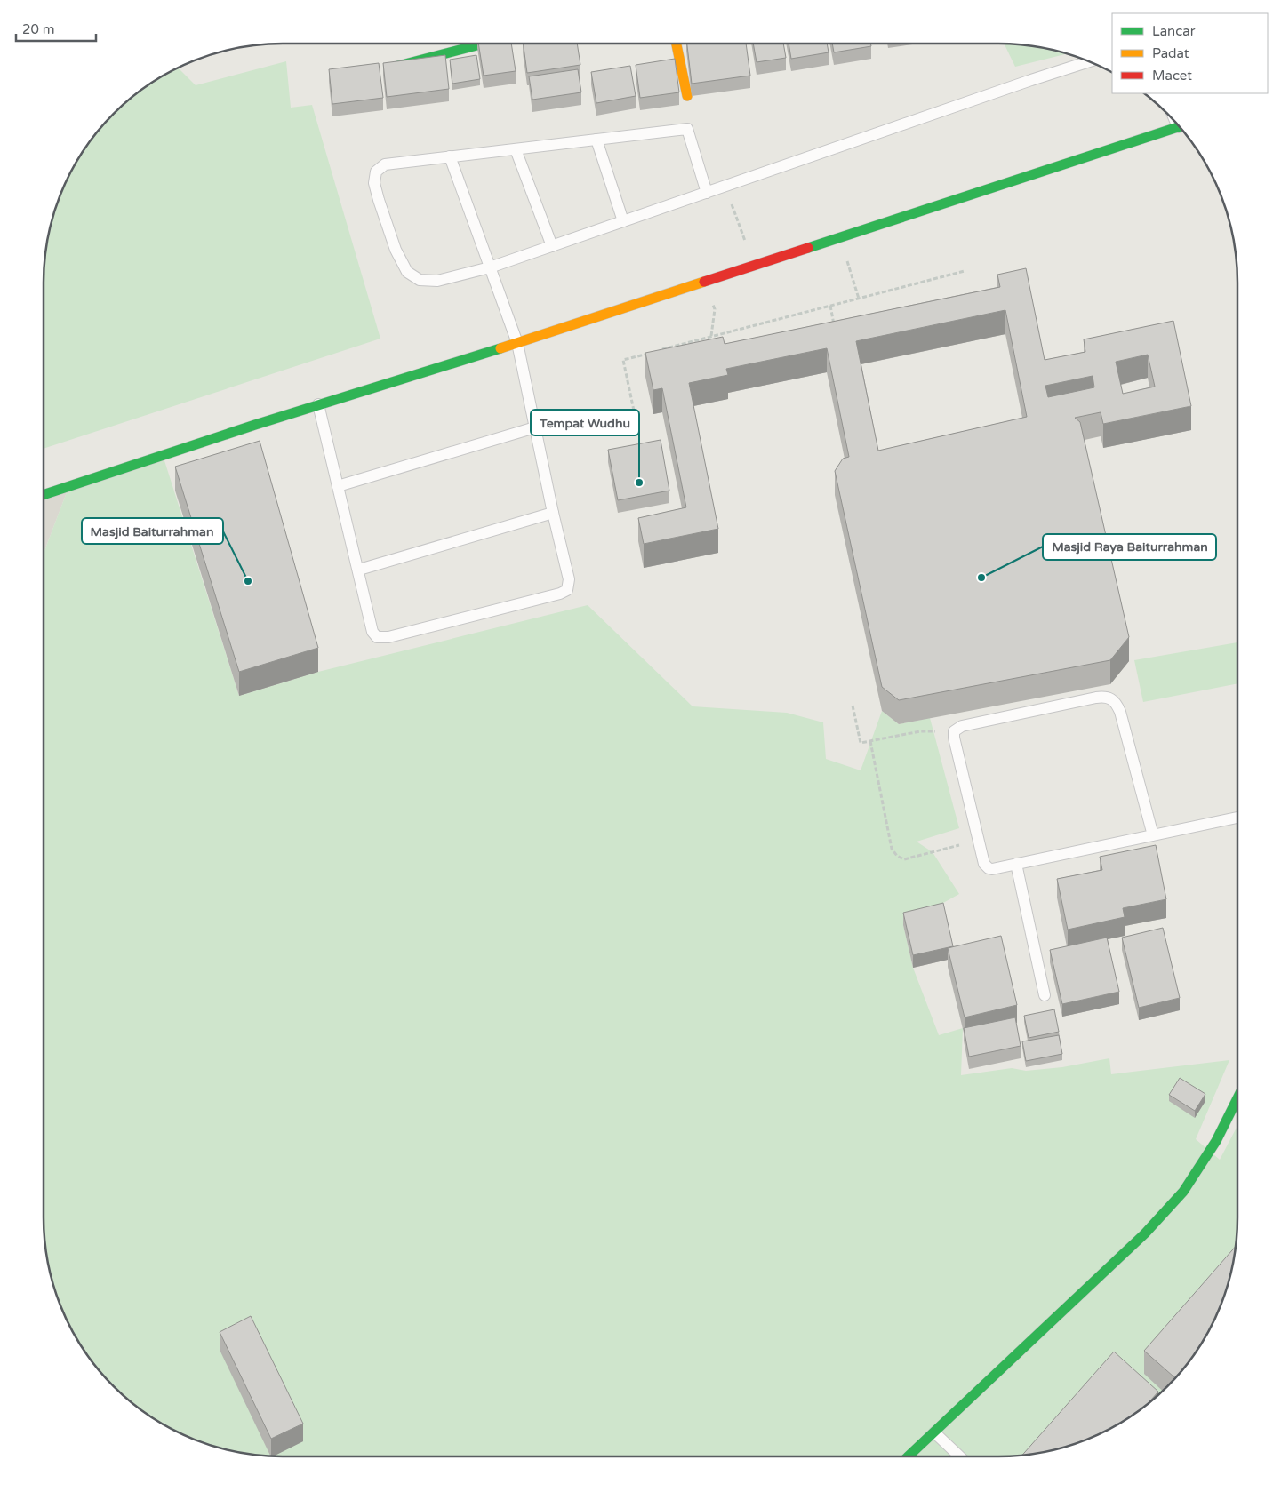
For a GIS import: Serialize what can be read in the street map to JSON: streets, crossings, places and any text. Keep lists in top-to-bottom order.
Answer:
{
  "places": ["Tempat Wudhu", "Masjid Raya Baiturrahman", "Masjid Baiturrahman"],
  "legend": ["Lancar", "Padat", "Macet"],
  "scale_bar": "20 m"
}
